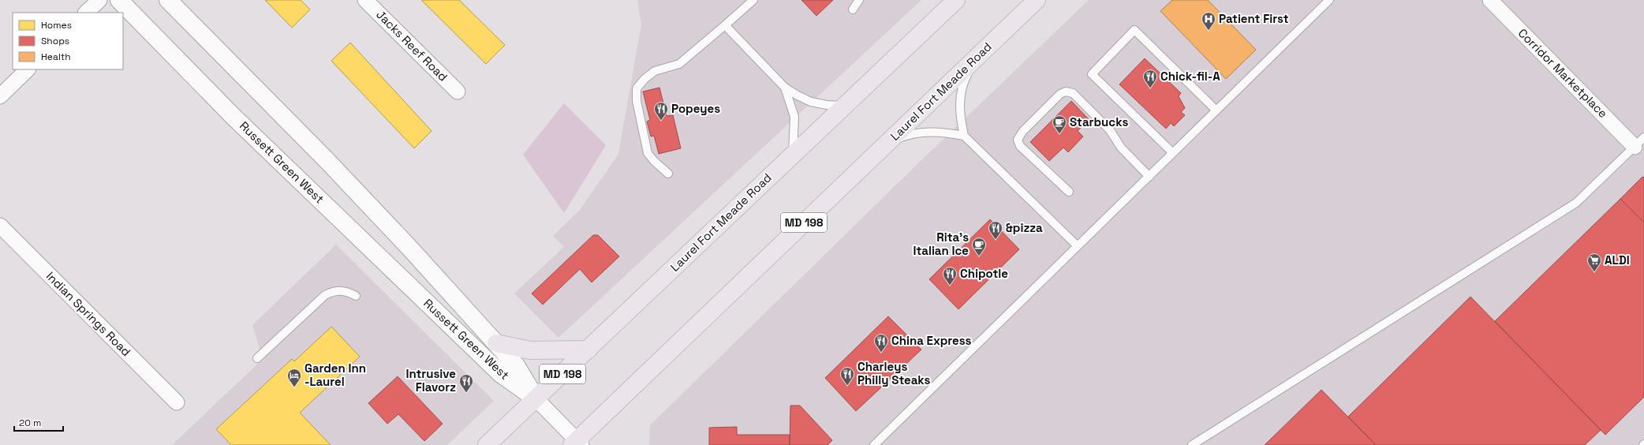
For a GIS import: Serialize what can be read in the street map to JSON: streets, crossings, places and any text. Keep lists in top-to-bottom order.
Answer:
{
  "streets": {
    "main road": ["Laurel Fort Meade Road", "MD 198"],
    "street": [
      "Jacks Reef Road",
      "Corridor Marketplace",
      "Russett Green West",
      "Indian Springs Road"
    ]
  },
  "crossings": [
    ["Laurel Fort Meade Road", "Russett Green West"]
  ],
  "places": {
    "hospital": ["Patient First"],
    "restaurant": [
      "Chick-fil-A",
      "Popeyes",
      "&pizza",
      "Chipotle",
      "China Express",
      "Charleys Philly Steaks",
      "Intrusive Flavorz"
    ],
    "cafe": ["Starbucks", "Rita's Italian Ice"],
    "supermarket": ["ALDI"],
    "hotel": ["Garden Inn -Laurel"]
  },
  "legend": ["Homes", "Shops", "Health"],
  "scale_bar": "20 m"
}
